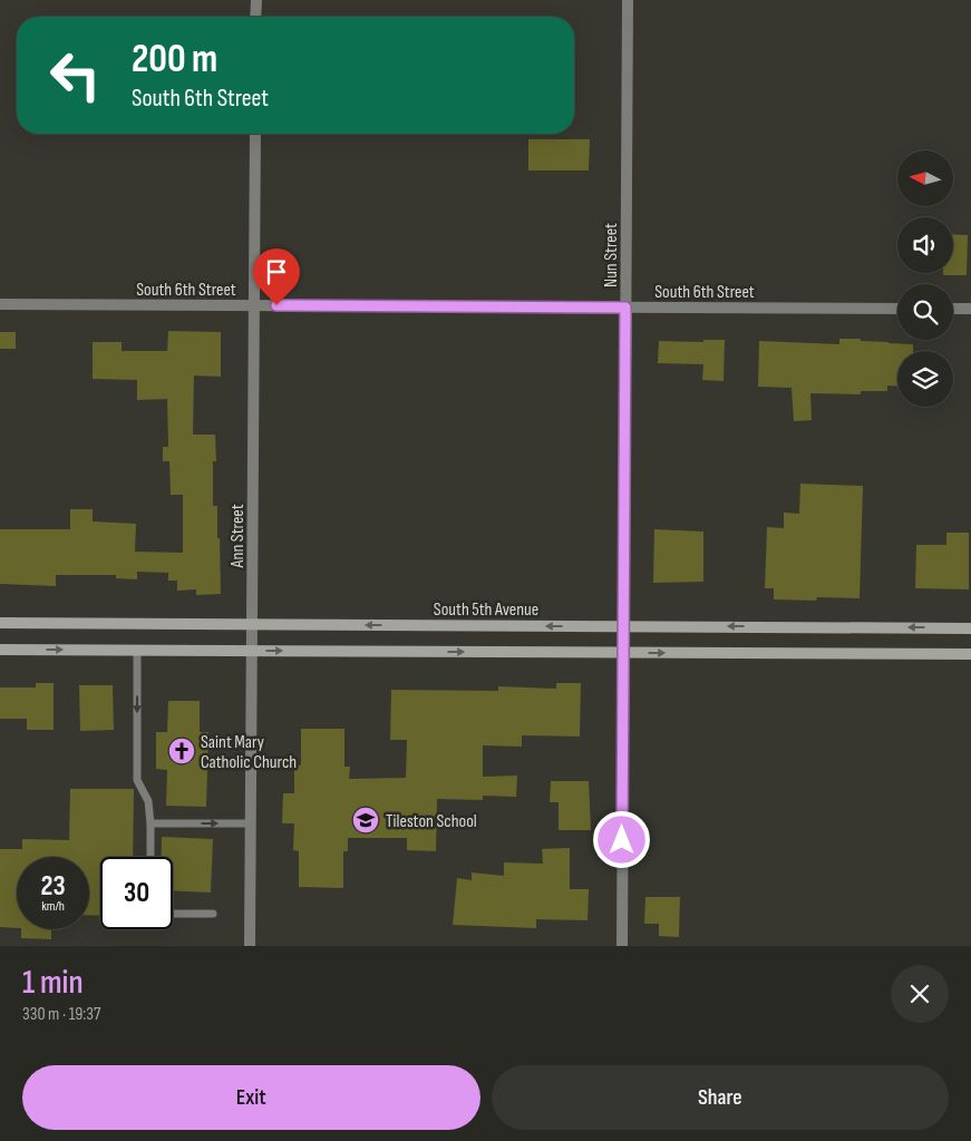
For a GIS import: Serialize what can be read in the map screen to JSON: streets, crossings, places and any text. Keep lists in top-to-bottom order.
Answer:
{
  "streets": {
    "street": [
      "Nun Street",
      "South 6th Street",
      "Ann Street",
      "South 5th Avenue"
    ]
  },
  "crossings": [
    ["Nun Street", "South 6th Street"],
    ["Nun Street", "South 5th Avenue"],
    ["South 6th Street", "Ann Street"],
    ["Ann Street", "South 5th Avenue"]
  ],
  "places": {
    "church": ["Saint Mary Catholic Church"],
    "school or university": ["Tileston School"]
  },
  "north": "left",
  "page": {
    "turn": ["200 m", "South 6th Street"],
    "speed": "23 km/h",
    "limit": "30",
    "heading": ["1 min", "330 m · 19:37"],
    "buttons": ["Exit", "Share"]
  }
}
